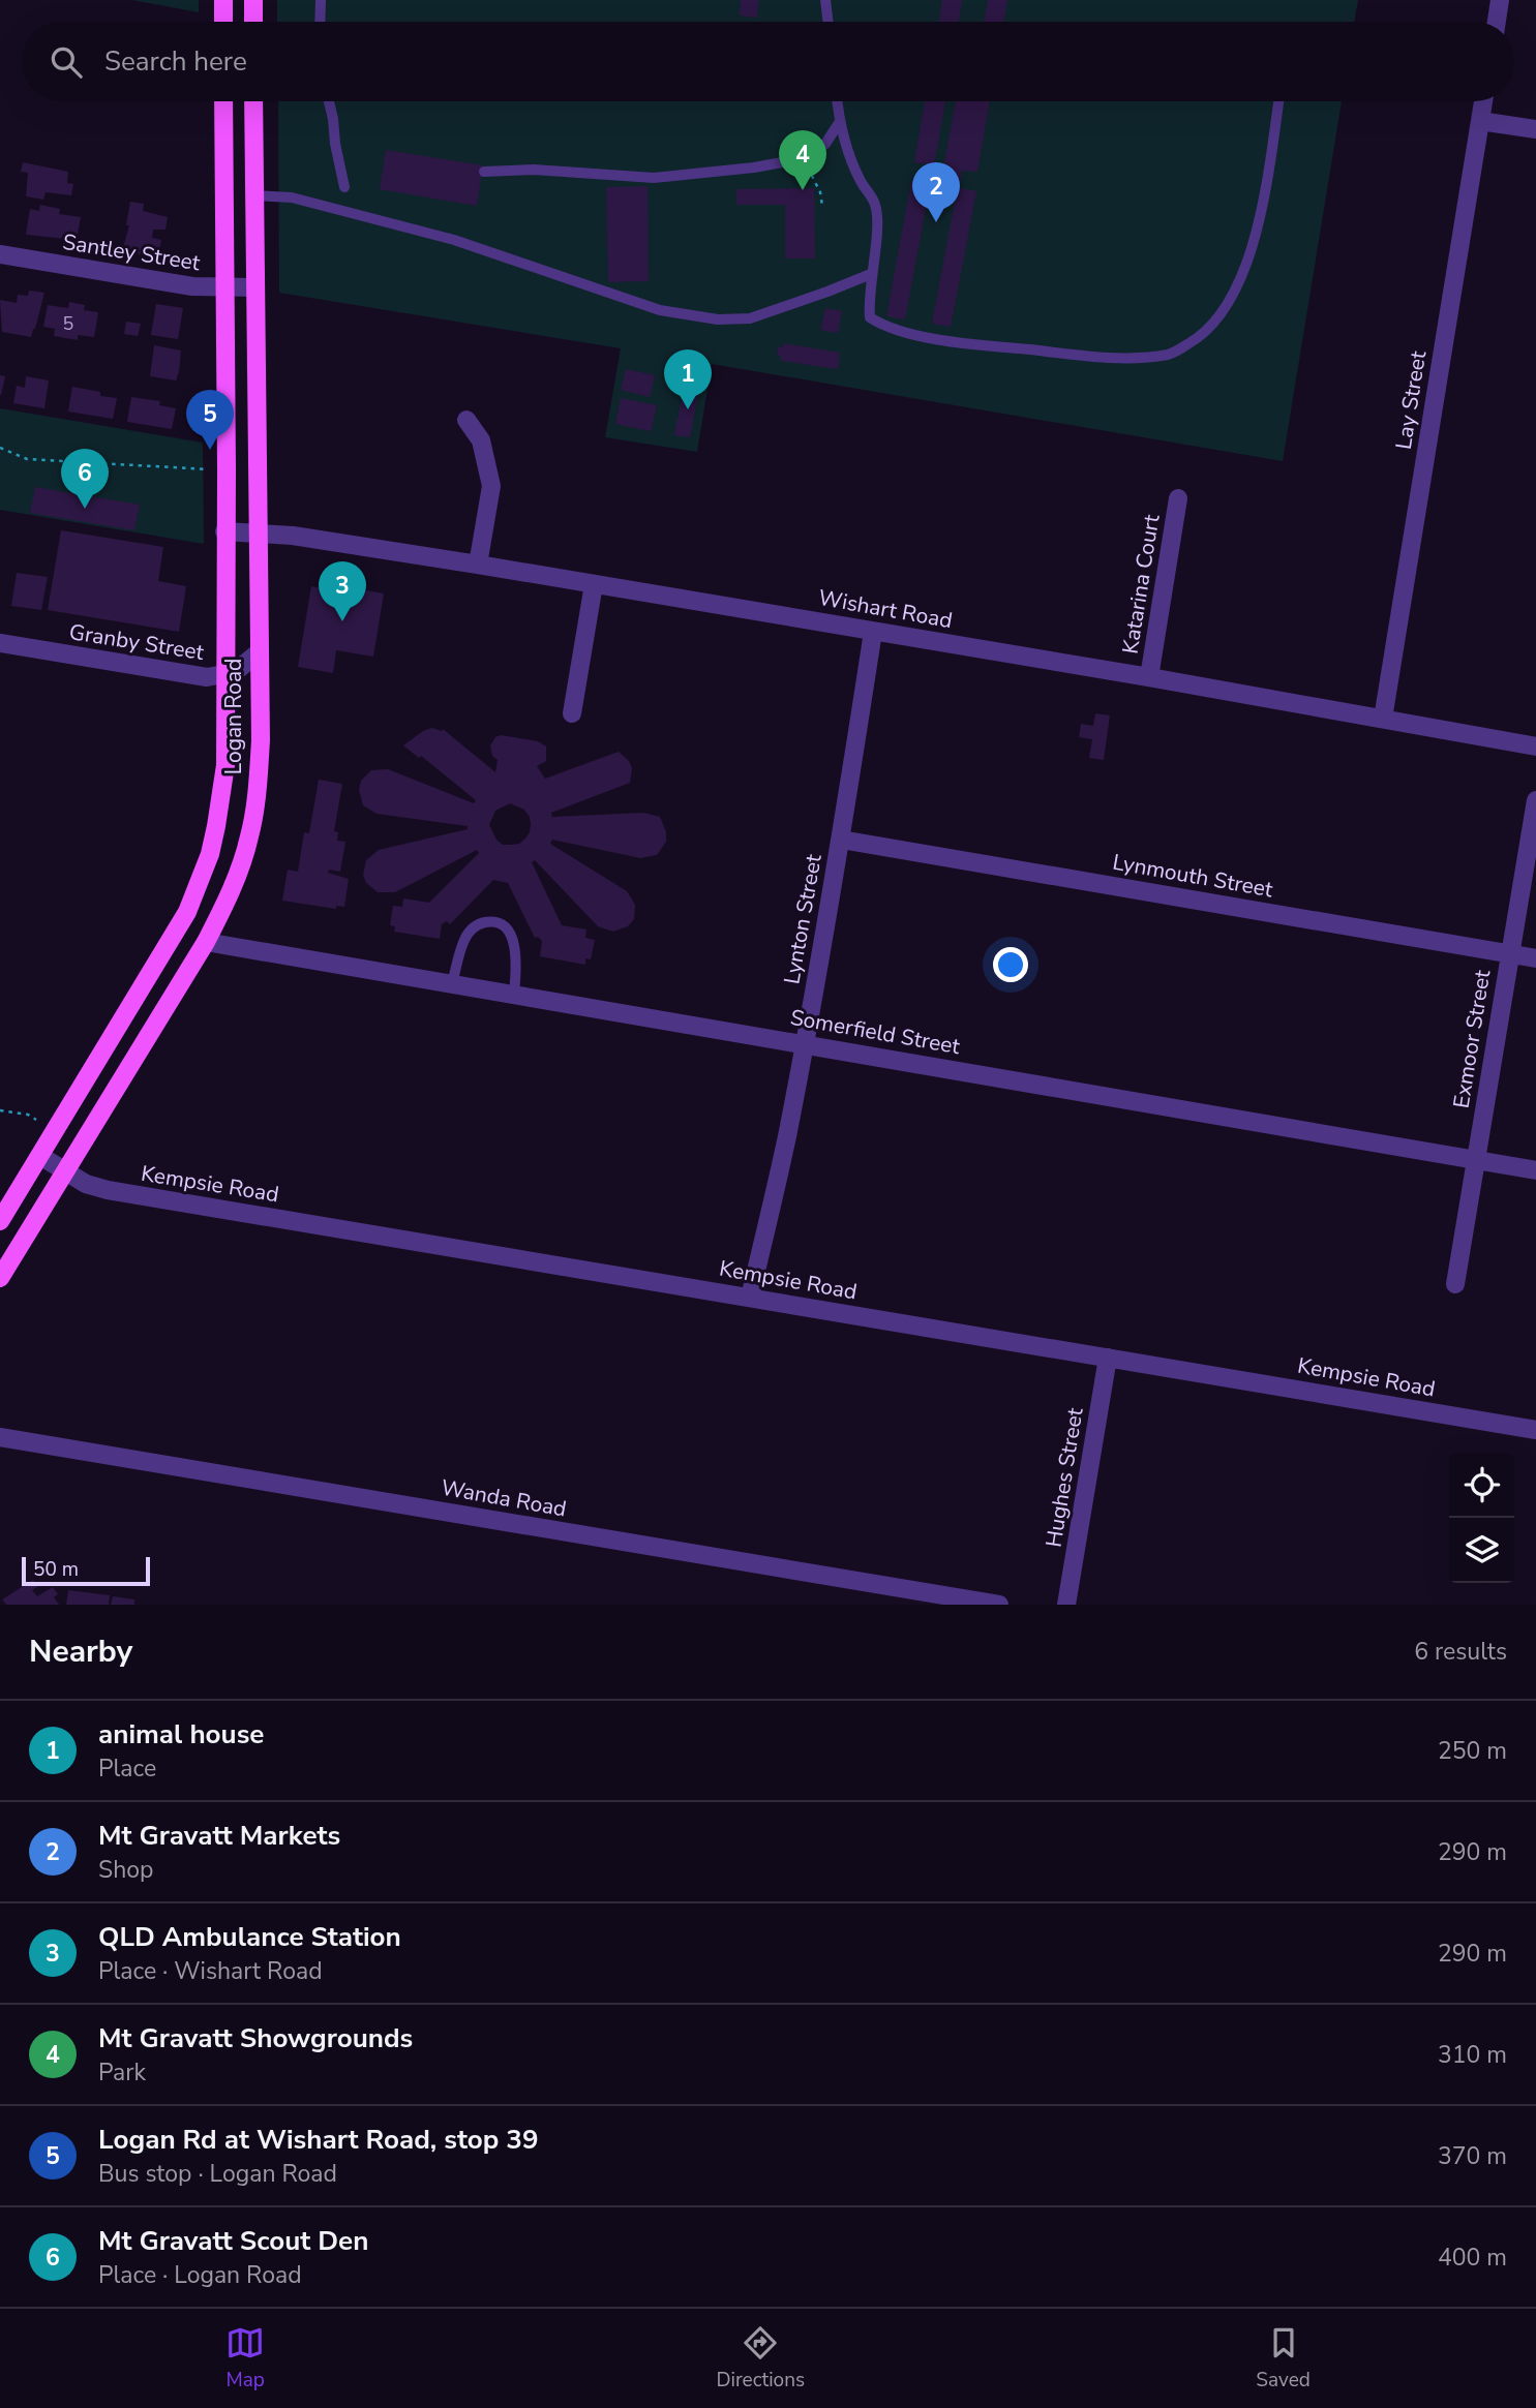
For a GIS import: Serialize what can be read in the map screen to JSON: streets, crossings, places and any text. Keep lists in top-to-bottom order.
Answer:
{
  "streets": {
    "main road": ["Logan Road"],
    "street": [
      "Santley Street",
      "Lay Street",
      "Katarina Court",
      "Wishart Road",
      "Granby Street",
      "Lynmouth Street",
      "Lynton Street",
      "Somerfield Street",
      "Exmoor Street",
      "Kempsie Road",
      "Hughes Street",
      "Wanda Road"
    ]
  },
  "crossings": [
    ["Santley Street", "Logan Road"],
    ["Lay Street", "Wishart Road"],
    ["Katarina Court", "Wishart Road"],
    ["Wishart Road", "Logan Road"],
    ["Wishart Road", "Lynton Street"],
    ["Granby Street", "Logan Road"],
    ["Logan Road", "Somerfield Street"],
    ["Logan Road", "Kempsie Road"],
    ["Lynmouth Street", "Lynton Street"],
    ["Lynmouth Street", "Exmoor Street"],
    ["Lynton Street", "Somerfield Street"],
    ["Lynton Street", "Kempsie Road"],
    ["Somerfield Street", "Exmoor Street"],
    ["Kempsie Road", "Hughes Street"]
  ],
  "house_numbers": ["5"],
  "scale_bar": "50 m",
  "page": {
    "search": "Search here",
    "pins": [
      "4",
      "2",
      "1",
      "5",
      "6",
      "3"
    ],
    "scale": "50 m",
    "heading": ["Nearby", "6 results"],
    "list": [
      {
        "mark": "1",
        "name": "animal house",
        "note": "Place",
        "value": "250 m"
      },
      {
        "mark": "2",
        "name": "Mt Gravatt Markets",
        "note": "Shop",
        "value": "290 m"
      },
      {
        "mark": "3",
        "name": "QLD Ambulance Station",
        "note": "Place · Wishart Road",
        "value": "290 m"
      },
      {
        "mark": "4",
        "name": "Mt Gravatt Showgrounds",
        "note": "Park",
        "value": "310 m"
      },
      {
        "mark": "5",
        "name": "Logan Rd at Wishart Road, stop 39",
        "note": "Bus stop · Logan Road",
        "value": "370 m"
      },
      {
        "mark": "6",
        "name": "Mt Gravatt Scout Den",
        "note": "Place · Logan Road",
        "value": "400 m"
      }
    ],
    "nav": ["Map", "Directions", "Saved"]
  }
}
